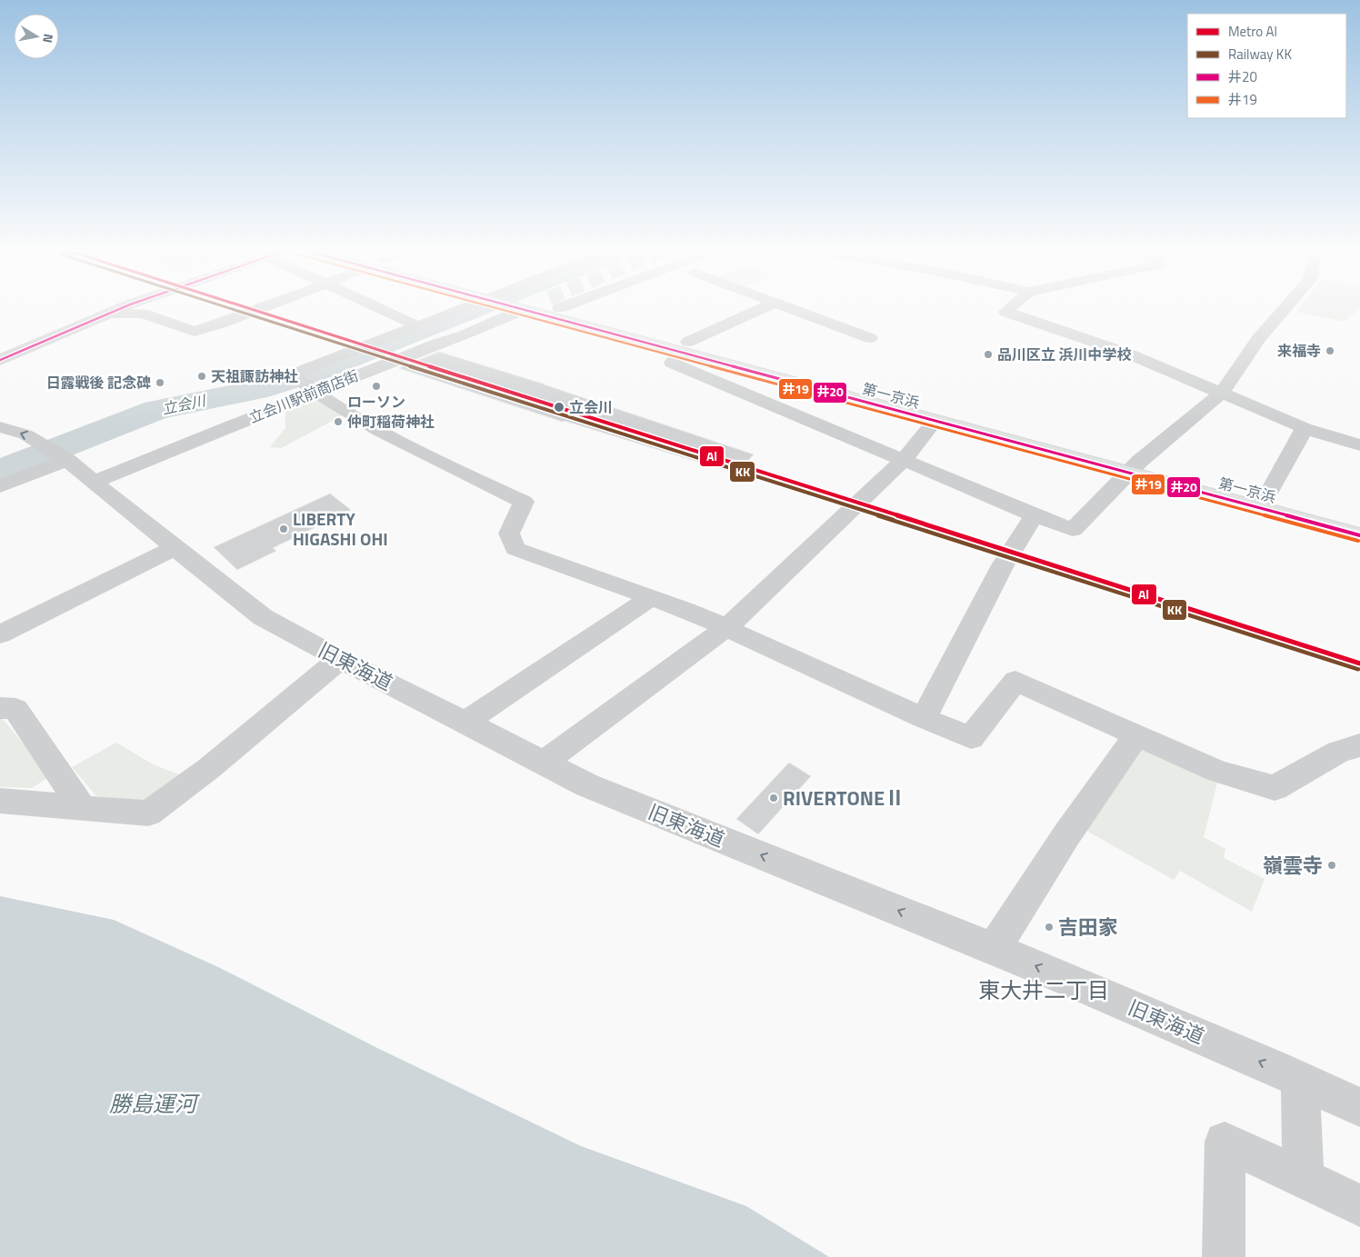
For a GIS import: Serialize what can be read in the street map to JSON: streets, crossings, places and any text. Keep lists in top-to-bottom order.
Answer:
{
  "streets": {
    "highway": ["第一京浜"],
    "street": ["立会川駅前商店街", "旧東海道"]
  },
  "crossings": [
    ["立会川駅前商店街", "旧東海道"]
  ],
  "districts": ["東大井二丁目"],
  "water": ["立会川", "勝島運河"],
  "places": [
    "来福寺",
    "品川区立 浜川中学校",
    "天祖諏訪神社",
    "日露戦後 記念碑",
    "ローソン",
    "立会川",
    "仲町稲荷神社",
    "LIBERTY HIGASHI OHI",
    "RIVERTONEⅡ",
    "嶺雲寺",
    "吉田家"
  ],
  "lines": [
    "metro line Al",
    "rail line KK",
    "transit line 井20",
    "transit line 井19"
  ],
  "legend": [
    "Metro Al",
    "Railway KK",
    "井20",
    "井19"
  ],
  "north": "right"
}
